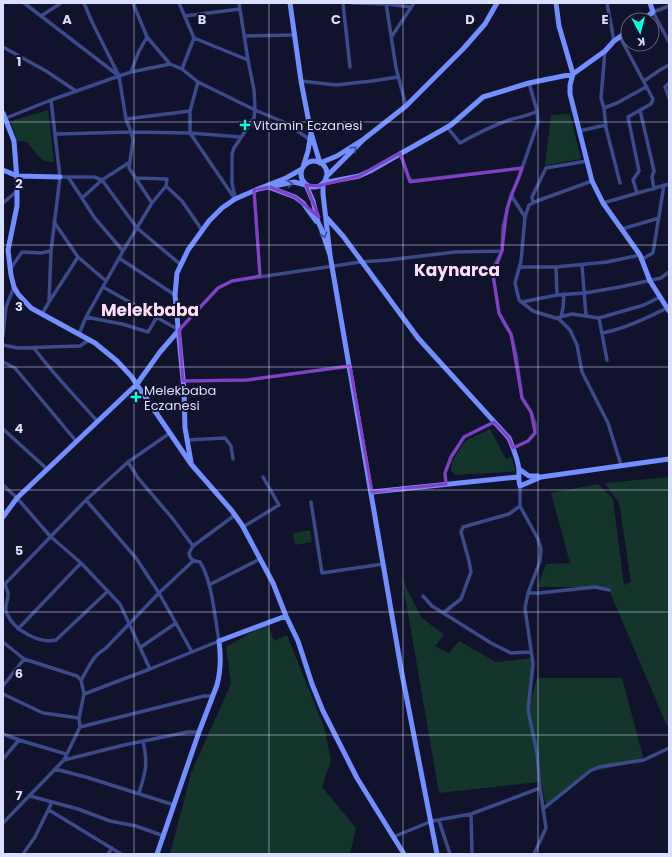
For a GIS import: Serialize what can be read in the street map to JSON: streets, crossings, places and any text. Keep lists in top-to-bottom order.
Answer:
{
  "districts": ["Kaynarca", "Melekbaba"],
  "places": {
    "health": ["Vitamin Eczanesi", "Melekbaba Eczanesi"]
  },
  "north": "bottom",
  "grid": {
    "columns": [
      "A",
      "B",
      "C",
      "D",
      "E"
    ],
    "rows": [
      "1",
      "2",
      "3",
      "4",
      "5",
      "6",
      "7"
    ]
  }
}
